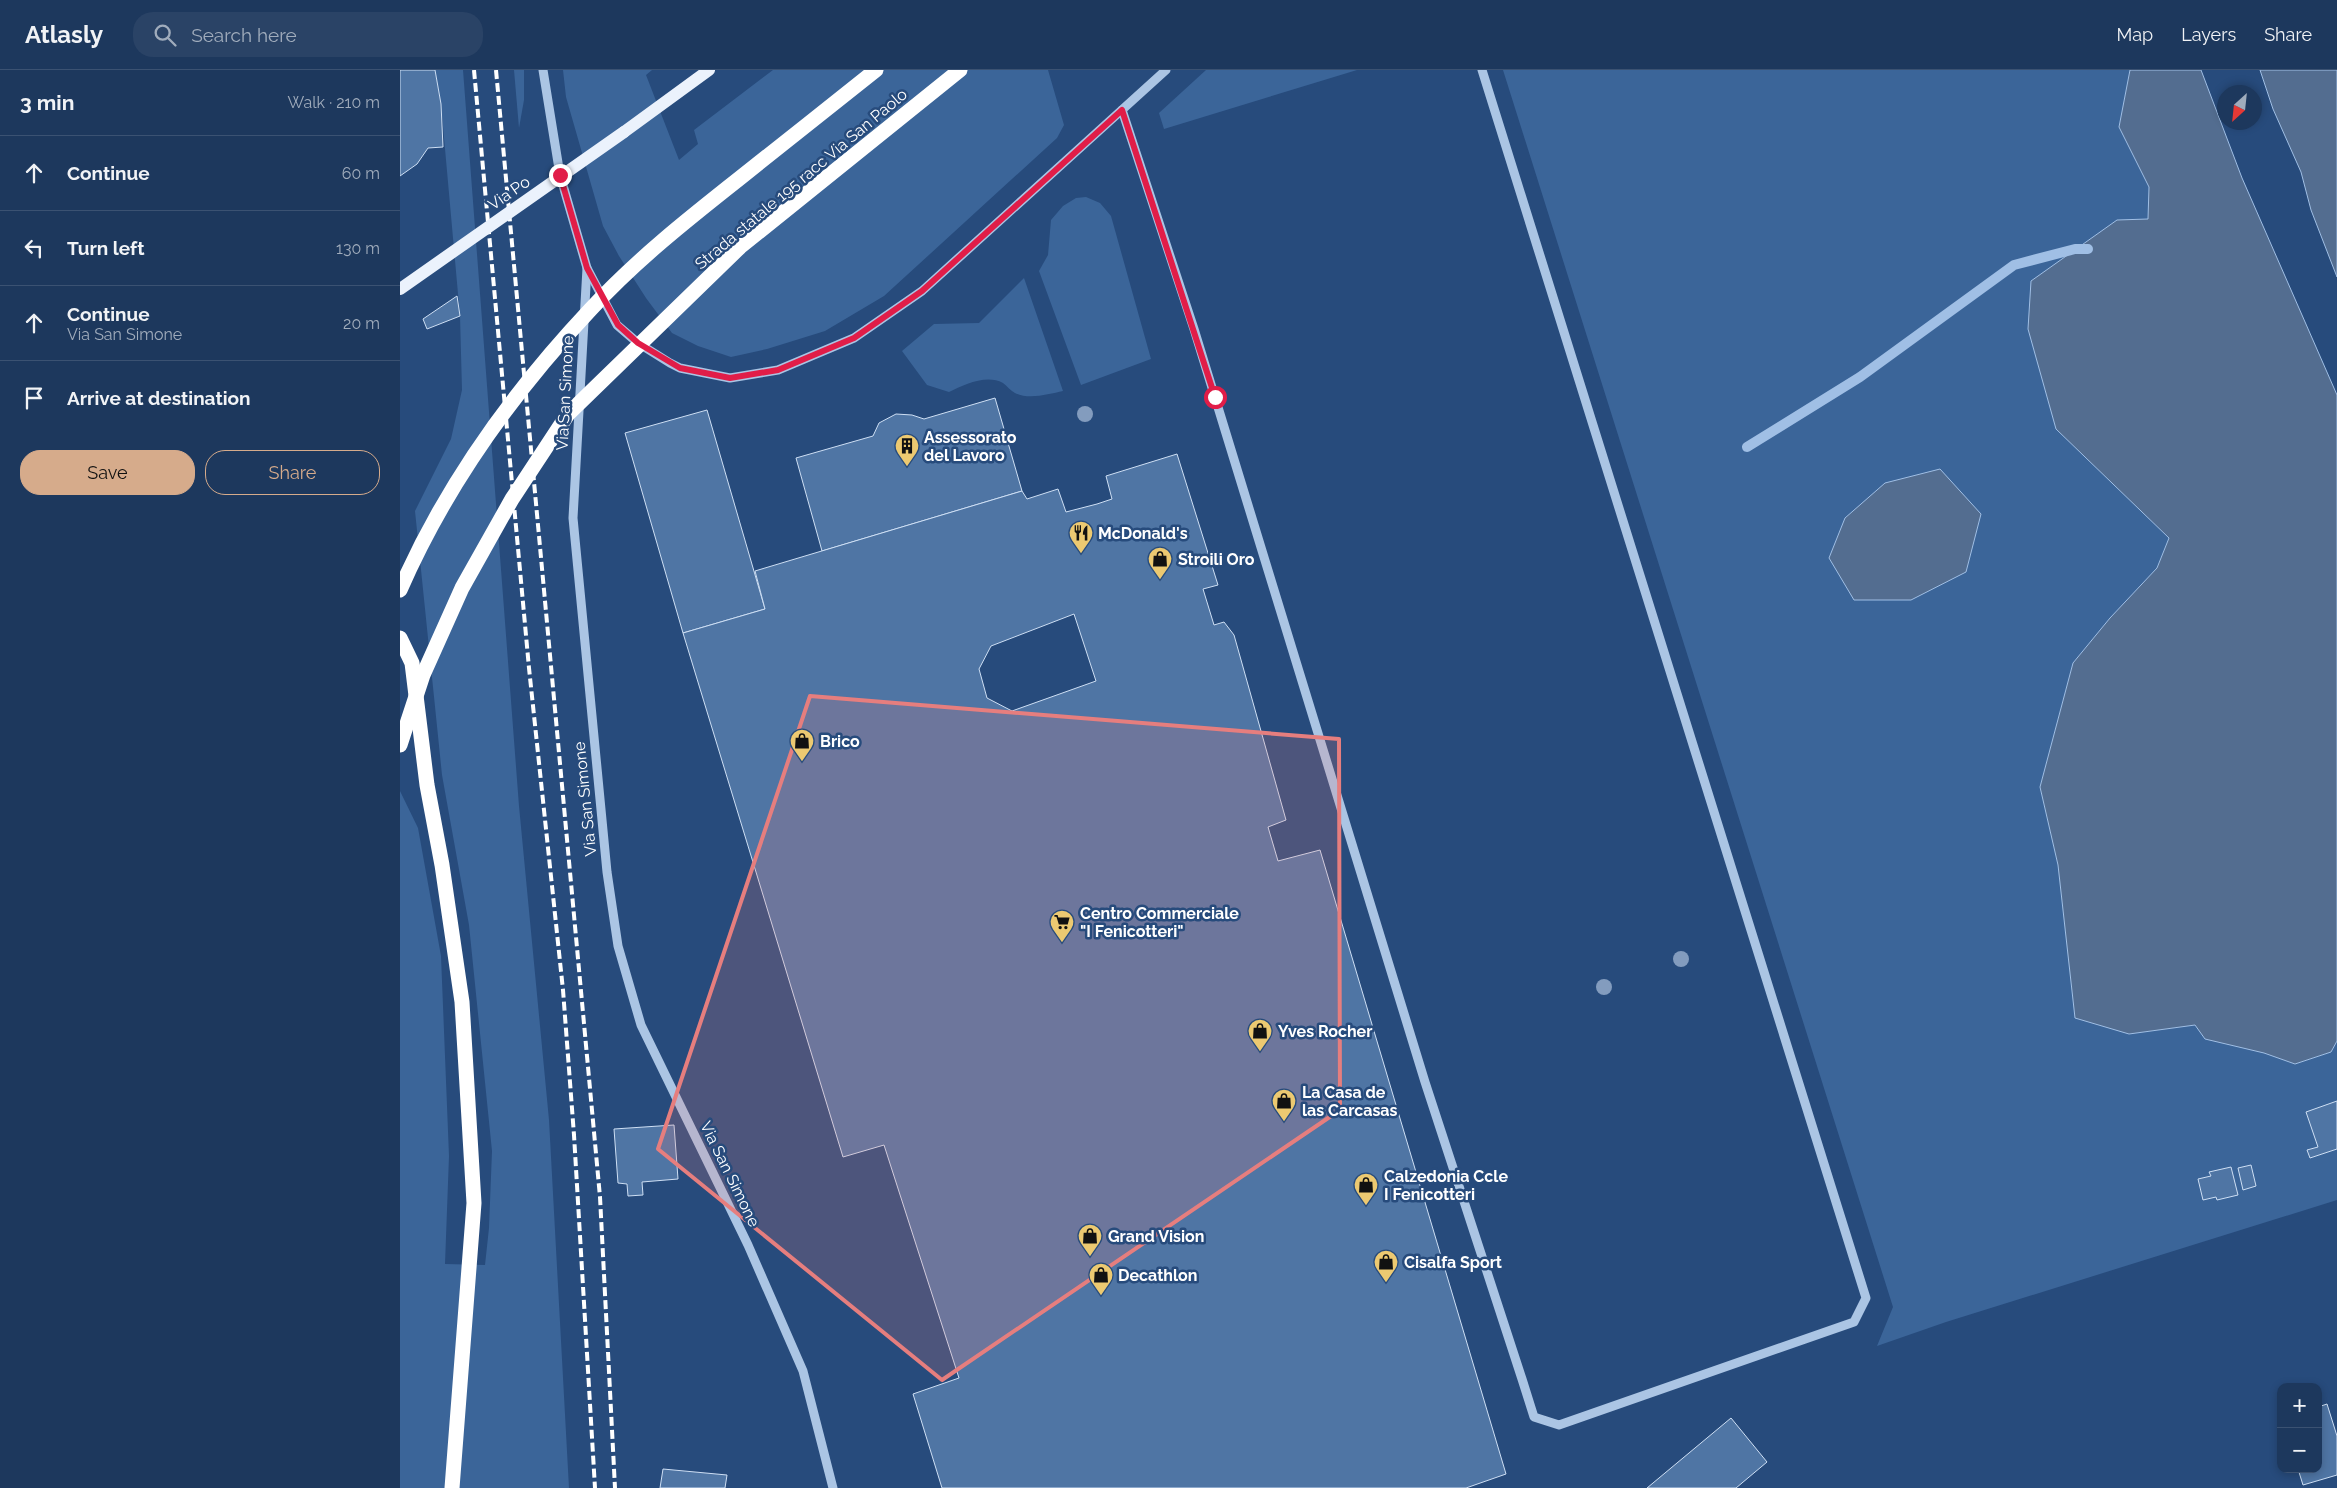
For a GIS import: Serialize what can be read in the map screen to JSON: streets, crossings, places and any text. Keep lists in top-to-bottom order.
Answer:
{
  "streets": {
    "highway": ["Strada statale 195 racc Via San Paolo"],
    "main road": ["Via Po"],
    "street": ["Via San Simone"]
  },
  "places": {
    "building": ["Assessorato del Lavoro"],
    "restaurant": ["McDonald's"],
    "shop": [
      "Stroili Oro",
      "Brico",
      "Yves Rocher",
      "La Casa de las Carcasas",
      "Calzedonia Ccle I Fenicotteri",
      "Grand Vision",
      "Cisalfa Sport",
      "Decathlon"
    ],
    "supermarket": ["Centro Commerciale \"I Fenicotteri\""]
  },
  "north": "bottom left",
  "page": {
    "header": "Atlasly",
    "search": "Search here",
    "nav": ["Map", "Layers", "Share"],
    "heading": ["3 min", "Walk · 210 m"],
    "list": [
      ["Continue", "60 m"],
      ["Turn left", "130 m"],
      ["Continue", "Via San Simone", "20 m"],
      "Arrive at destination"
    ],
    "buttons": ["Save", "Share"],
    "map_buttons": ["+", "−"]
  }
}
